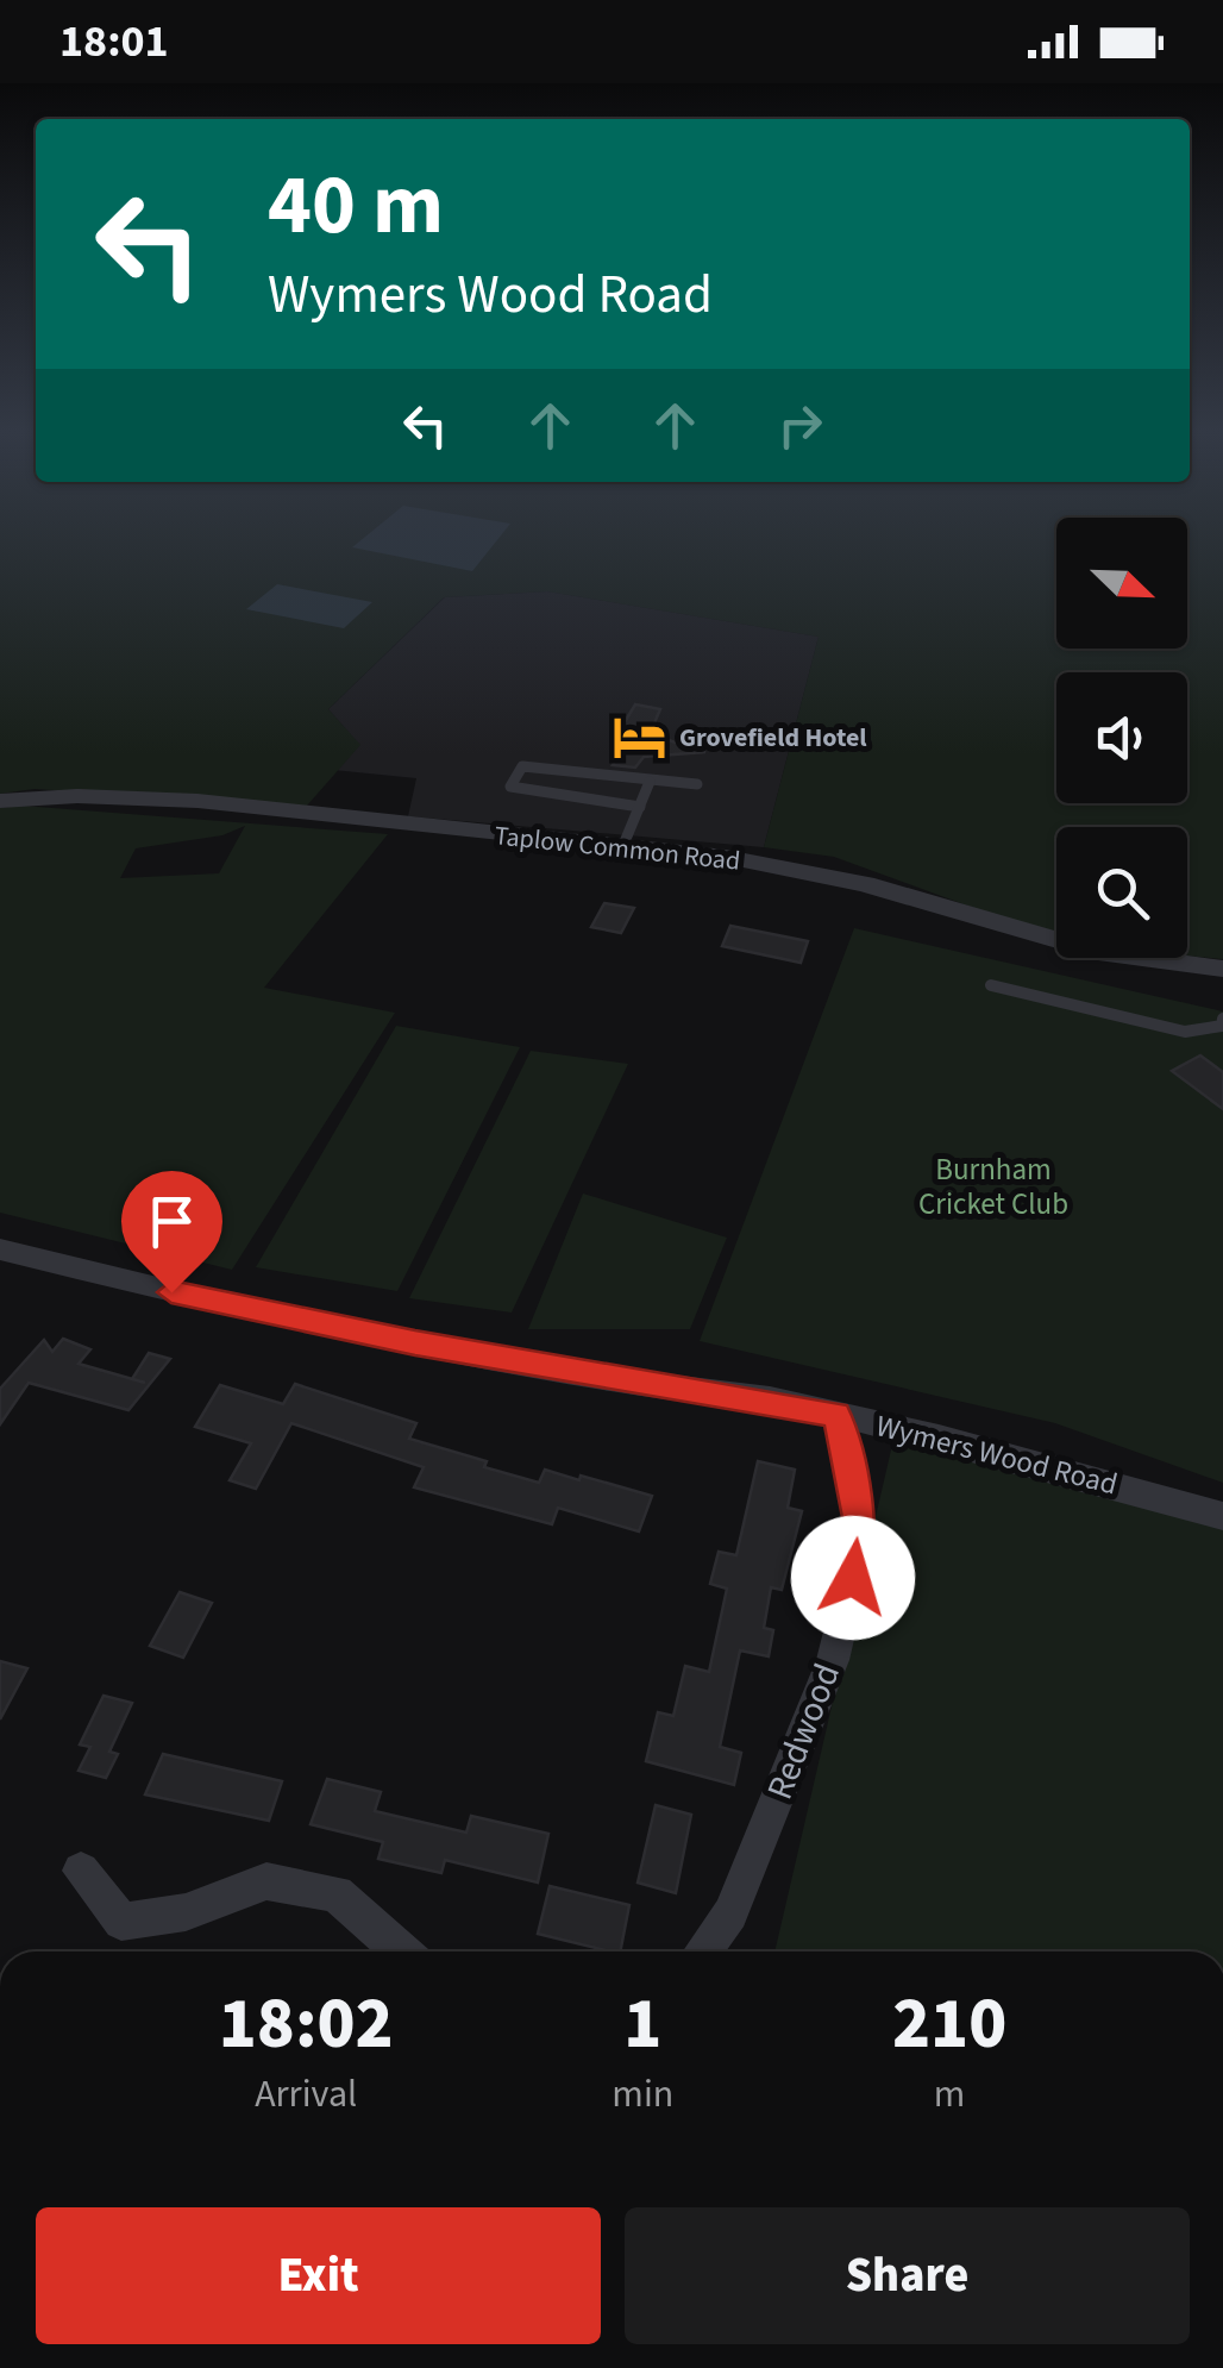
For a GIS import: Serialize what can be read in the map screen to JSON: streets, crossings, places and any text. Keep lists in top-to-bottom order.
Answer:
{
  "streets": {
    "street": ["Taplow Common Road", "Wymers Wood Road", "Redwood"]
  },
  "crossings": [
    ["Wymers Wood Road", "Redwood"]
  ],
  "parks": ["Burnham Cricket Club"],
  "places": {
    "hotel": ["Grovefield Hotel"]
  },
  "north": "bottom right",
  "page": {
    "status": "18:01",
    "turn": ["40 m", "Wymers Wood Road"],
    "eta": [
      "18:02",
      "Arrival",
      "1",
      "min",
      "210",
      "m"
    ],
    "buttons": ["Exit", "Share"]
  }
}
